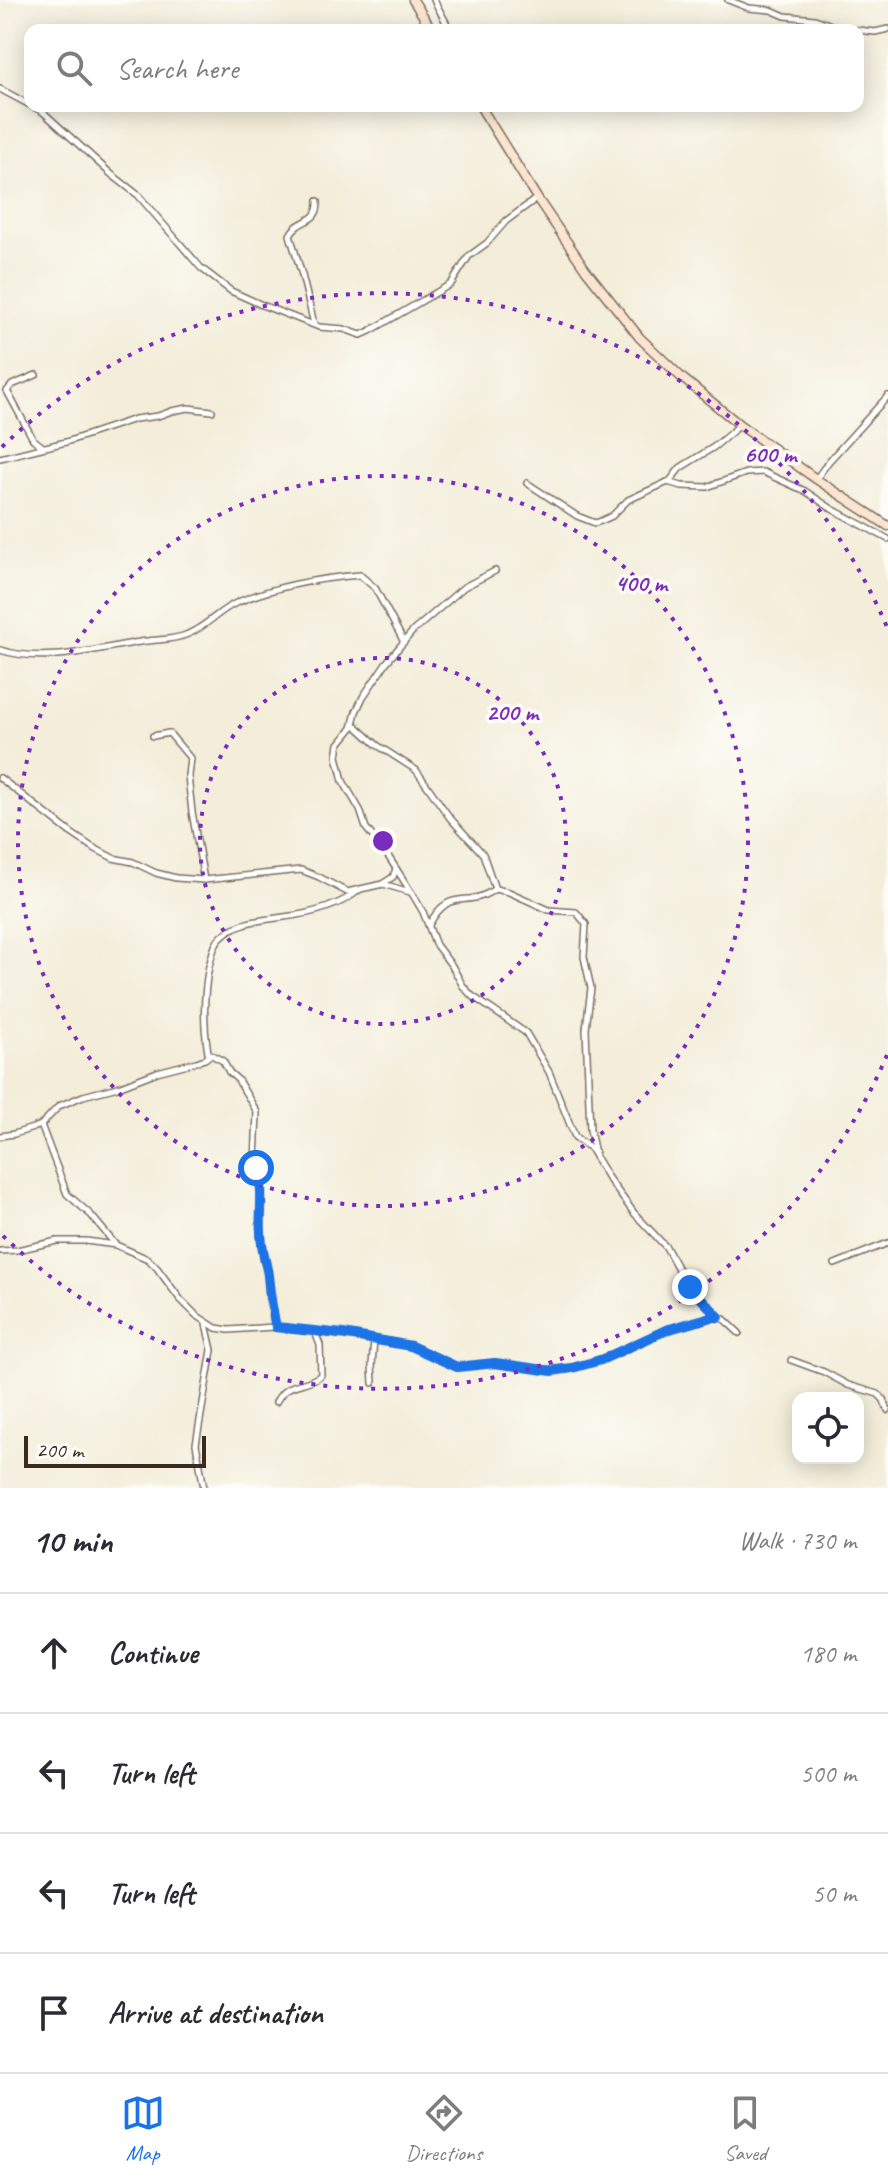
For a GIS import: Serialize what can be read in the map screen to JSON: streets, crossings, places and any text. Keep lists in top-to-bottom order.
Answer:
{
  "scale_bar": "200 m",
  "page": {
    "search": "Search here",
    "scale": "200 m",
    "heading": ["10 min", "Walk · 730 m"],
    "list": [
      ["Continue", "180 m"],
      ["Turn left", "500 m"],
      ["Turn left", "50 m"],
      "Arrive at destination"
    ],
    "nav": ["Map", "Directions", "Saved"]
  },
  "rings": ["600 m", "400 m", "200 m"]
}
